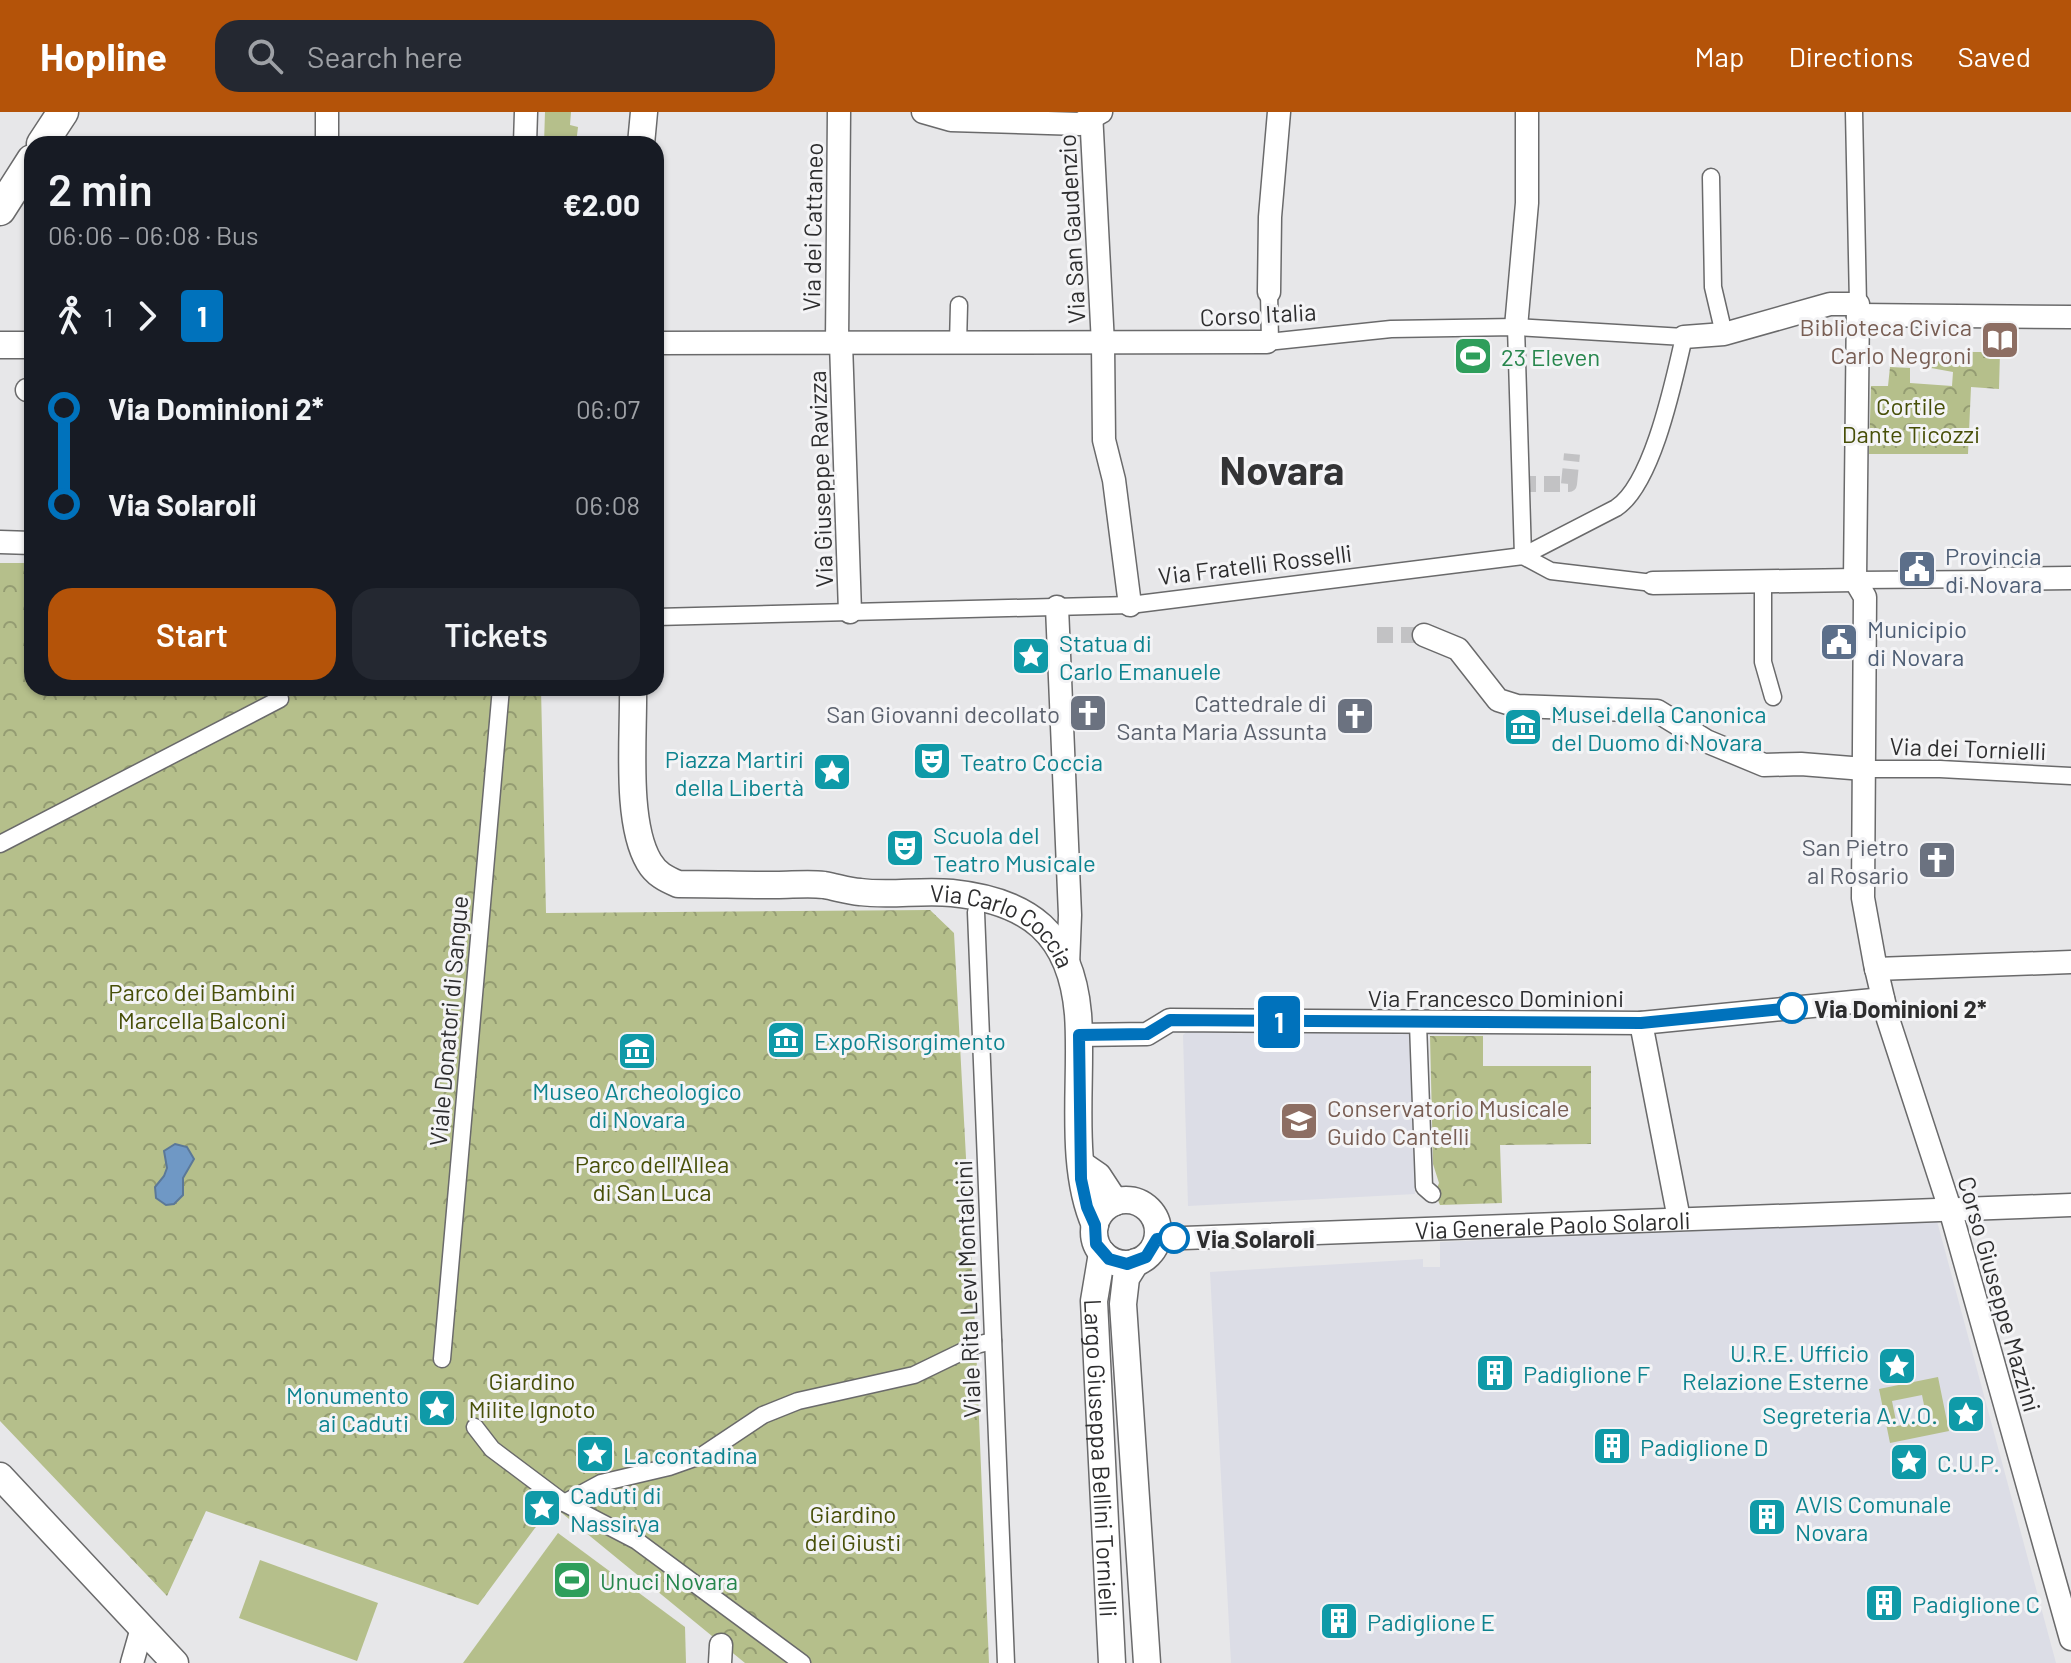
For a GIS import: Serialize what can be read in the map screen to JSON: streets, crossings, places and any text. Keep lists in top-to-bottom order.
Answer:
{
  "streets": {
    "street": [
      "Via dei Cattaneo",
      "Via San Gaudenzio",
      "Corso Italia",
      "Via Giuseppe Ravizza",
      "Via Fratelli Rosselli",
      "Via dei Tornielli",
      "Via Carlo Coccia",
      "Via Francesco Dominioni",
      "Viale Donatori di Sangue",
      "Via Generale Paolo Solaroli",
      "Viale Rita Levi Montalcini",
      "Corso Giuseppe Mazzini",
      "Largo Giuseppa Bellini Tornielli"
    ]
  },
  "crossings": [
    ["Via dei Cattaneo", "Corso Italia"],
    ["Via dei Cattaneo", "Via Giuseppe Ravizza"],
    ["Via San Gaudenzio", "Corso Italia"],
    ["Via San Gaudenzio", "Via Fratelli Rosselli"],
    ["Corso Italia", "Via Giuseppe Ravizza"],
    ["Via Giuseppe Ravizza", "Via Fratelli Rosselli"],
    ["Via dei Tornielli", "Corso Giuseppe Mazzini"],
    ["Via Carlo Coccia", "Via Francesco Dominioni"],
    ["Via Francesco Dominioni", "Corso Giuseppe Mazzini"],
    ["Via Generale Paolo Solaroli", "Corso Giuseppe Mazzini"],
    ["Via Generale Paolo Solaroli", "Largo Giuseppa Bellini Tornielli"]
  ],
  "districts": ["Novara"],
  "parks": [
    "Cortile Dante Ticozzi",
    "Parco dei Bambini Marcella Balconi",
    "Parco dell'Allea di San Luca",
    "Giardino Milite Ignoto",
    "Giardino dei Giusti"
  ],
  "places": {
    "library": ["Biblioteca Civica Carlo Negroni"],
    "sports": ["23 Eleven", "Unuci Novara"],
    "public building": ["Provincia di Novara", "Municipio di Novara"],
    "place": [
      "Statua di Carlo Emanuele",
      "Piazza Martiri della Libertà",
      "U.R.E. Ufficio Relazione Esterne",
      "Monumento ai Caduti",
      "Segreteria A.V.O.",
      "La contadina",
      "C.U.P.",
      "Caduti di Nassirya"
    ],
    "church": ["San Giovanni decollato", "Cattedrale di Santa Maria Assunta", "San Pietro al Rosario"],
    "museum": ["Musei della Canonica del Duomo di Novara", "ExpoRisorgimento", "Museo Archeologico di Novara"],
    "theatre": ["Teatro Coccia", "Scuola del Teatro Musicale"],
    "other": ["Via Dominioni 2*", "Via Solaroli"],
    "school or university": ["Conservatorio Musicale Guido Cantelli"],
    "building": [
      "Padiglione F",
      "Padiglione D",
      "AVIS Comunale Novara",
      "Padiglione C",
      "Padiglione E"
    ]
  },
  "lines": ["bus line 1"],
  "page": {
    "header": "Hopline",
    "search": "Search here",
    "nav": ["Map", "Directions", "Saved"],
    "on_map": "1",
    "heading": ["2 min", "06:06 – 06:08 · Bus", "€2.00"],
    "legs": ["1", "1"],
    "list": [
      {
        "name": "Via Dominioni 2*",
        "value": "06:07"
      },
      {
        "name": "Via Solaroli",
        "value": "06:08"
      }
    ],
    "buttons": ["Start", "Tickets"]
  }
}
